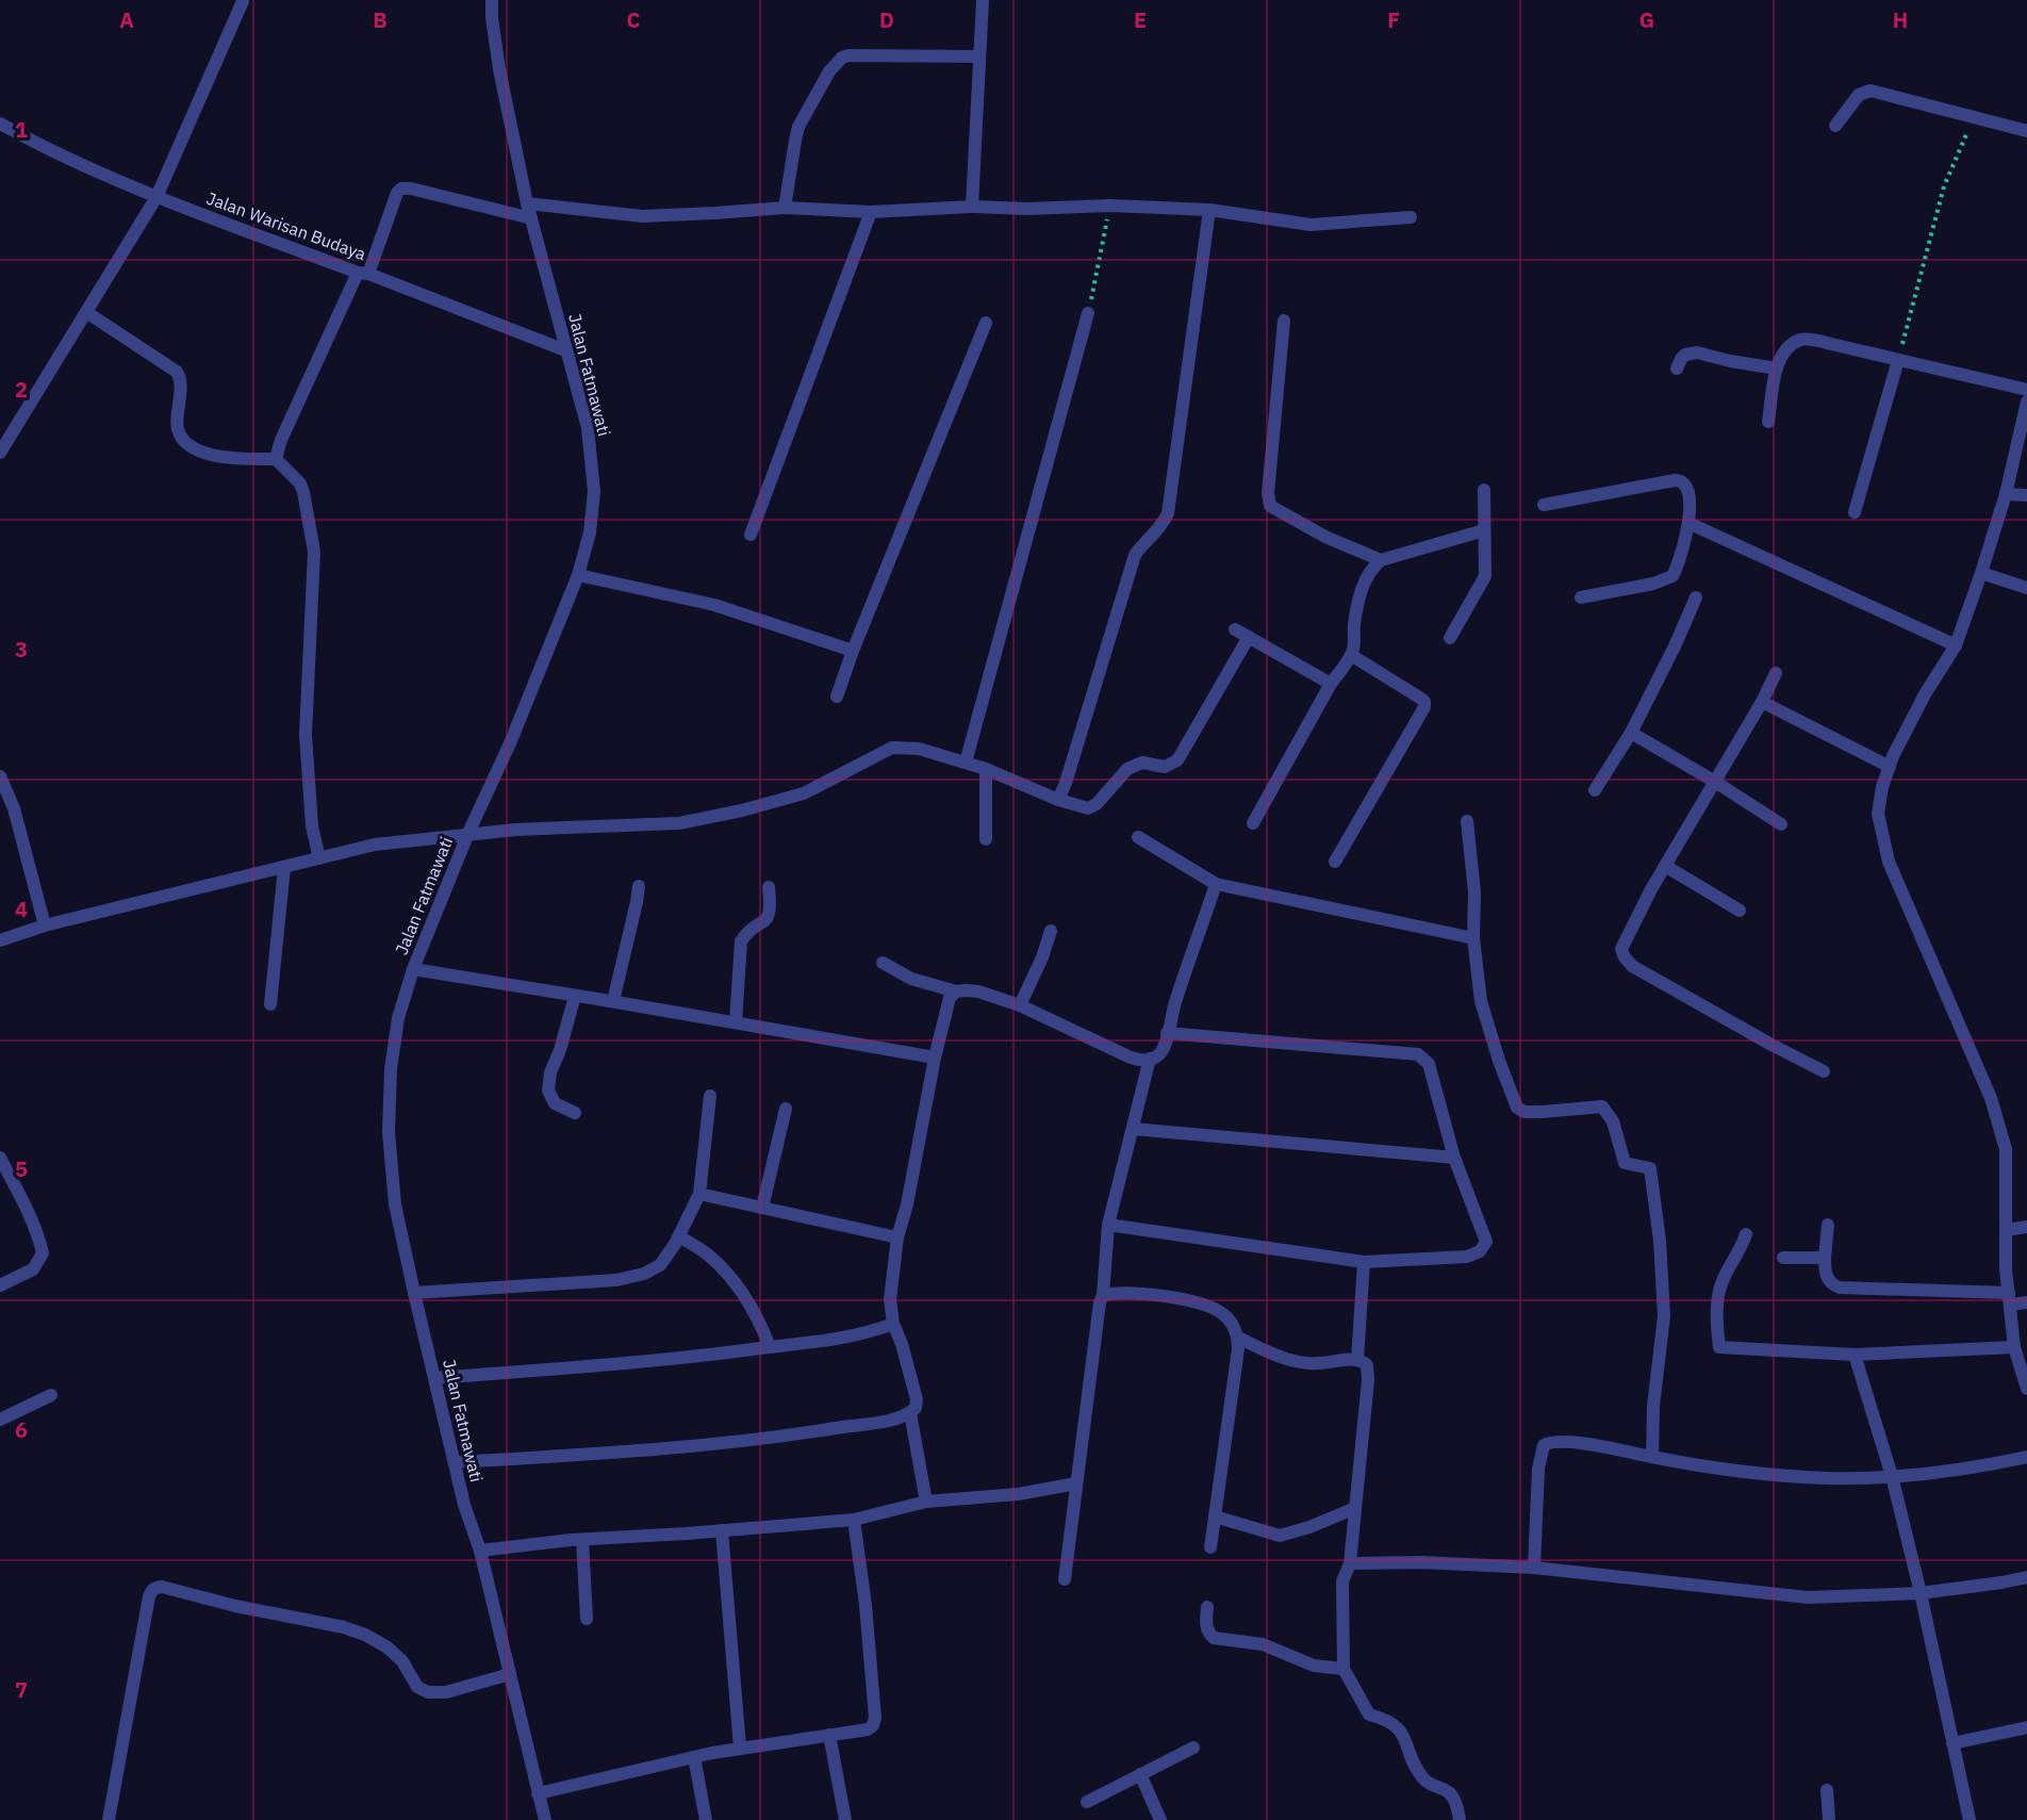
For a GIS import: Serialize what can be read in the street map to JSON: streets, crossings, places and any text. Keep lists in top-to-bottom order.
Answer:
{
  "streets": {
    "street": ["Jalan Warisan Budaya", "Jalan Fatmawati"]
  },
  "crossings": [
    ["Jalan Warisan Budaya", "Jalan Fatmawati"]
  ],
  "grid": {
    "columns": [
      "A",
      "B",
      "C",
      "D",
      "E",
      "F",
      "G",
      "H"
    ],
    "rows": [
      "1",
      "2",
      "3",
      "4",
      "5",
      "6",
      "7"
    ]
  }
}
